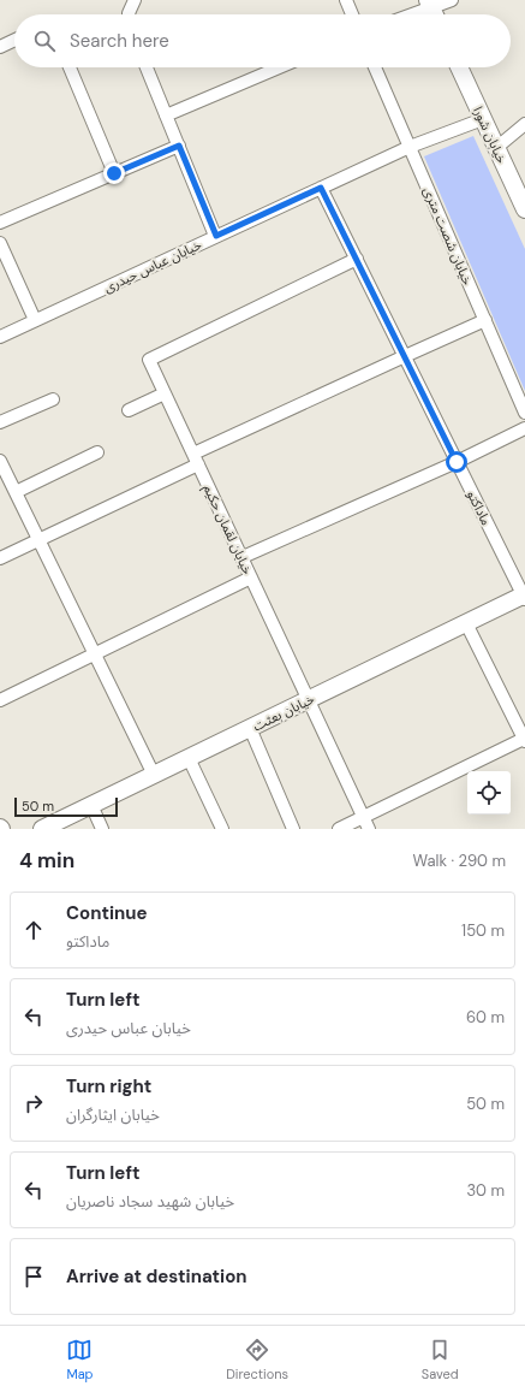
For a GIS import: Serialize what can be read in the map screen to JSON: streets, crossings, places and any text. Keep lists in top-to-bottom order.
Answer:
{
  "streets": {
    "street": [
      "خیابان شورا",
      "خیابان شصت متری",
      "خیابان عباس حیدری",
      "ماداکتو",
      "خیابان لقمان حکیم",
      "خیابان بعثت"
    ]
  },
  "crossings": [
    ["خیابان شورا", "خیابان عباس حیدری"],
    ["خیابان شصت متری", "خیابان عباس حیدری"],
    ["خیابان عباس حیدری", "ماداکتو"],
    ["ماداکتو", "خیابان لقمان حکیم"],
    ["ماداکتو", "خیابان بعثت"],
    ["خیابان لقمان حکیم", "خیابان بعثت"]
  ],
  "scale_bar": "50 m",
  "page": {
    "search": "Search here",
    "scale": "50 m",
    "heading": ["4 min", "Walk · 290 m"],
    "list": [
      ["Continue", "ماداکتو", "150 m"],
      ["Turn left", "خیابان عباس حیدری", "60 m"],
      ["Turn right", "خیابان ایثارگران", "50 m"],
      ["Turn left", "خیابان شهید سجاد ناصریان", "30 m"],
      "Arrive at destination"
    ],
    "nav": ["Map", "Directions", "Saved"]
  }
}
